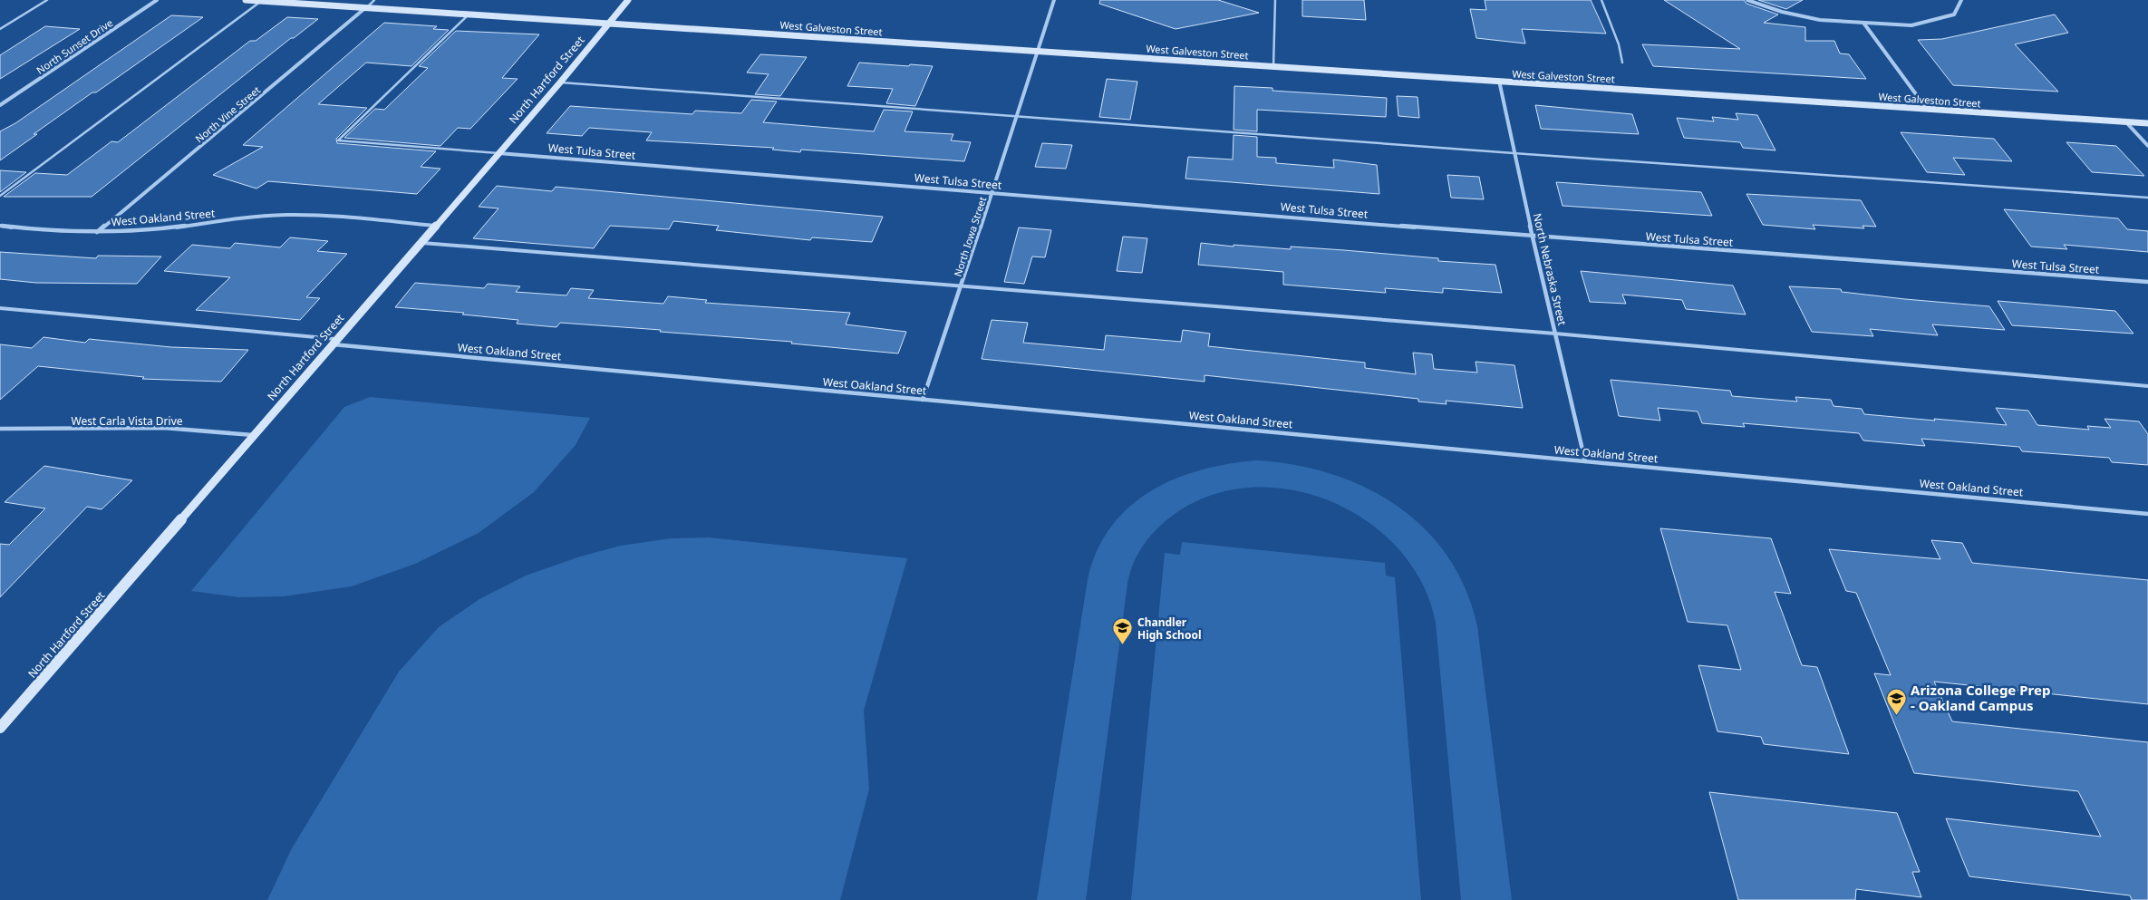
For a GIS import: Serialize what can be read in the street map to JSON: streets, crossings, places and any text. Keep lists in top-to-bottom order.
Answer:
{
  "streets": {
    "street": [
      "West Galveston Street",
      "North Sunset Drive",
      "North Hartford Street",
      "North Vine Street",
      "West Tulsa Street",
      "West Oakland Street",
      "North Iowa Street",
      "North Nebraska Street",
      "West Carla Vista Drive"
    ]
  },
  "crossings": [
    ["West Galveston Street", "North Hartford Street"],
    ["West Galveston Street", "North Vine Street"],
    ["West Galveston Street", "North Iowa Street"],
    ["West Galveston Street", "North Nebraska Street"],
    ["North Hartford Street", "West Tulsa Street"],
    ["North Hartford Street", "West Oakland Street"],
    ["North Hartford Street", "West Carla Vista Drive"],
    ["North Vine Street", "West Oakland Street"],
    ["West Tulsa Street", "North Iowa Street"],
    ["West Tulsa Street", "North Nebraska Street"],
    ["West Oakland Street", "North Iowa Street"],
    ["West Oakland Street", "North Nebraska Street"]
  ],
  "places": {
    "school or university": ["Chandler High School", "Arizona College Prep - Oakland Campus"]
  }
}
